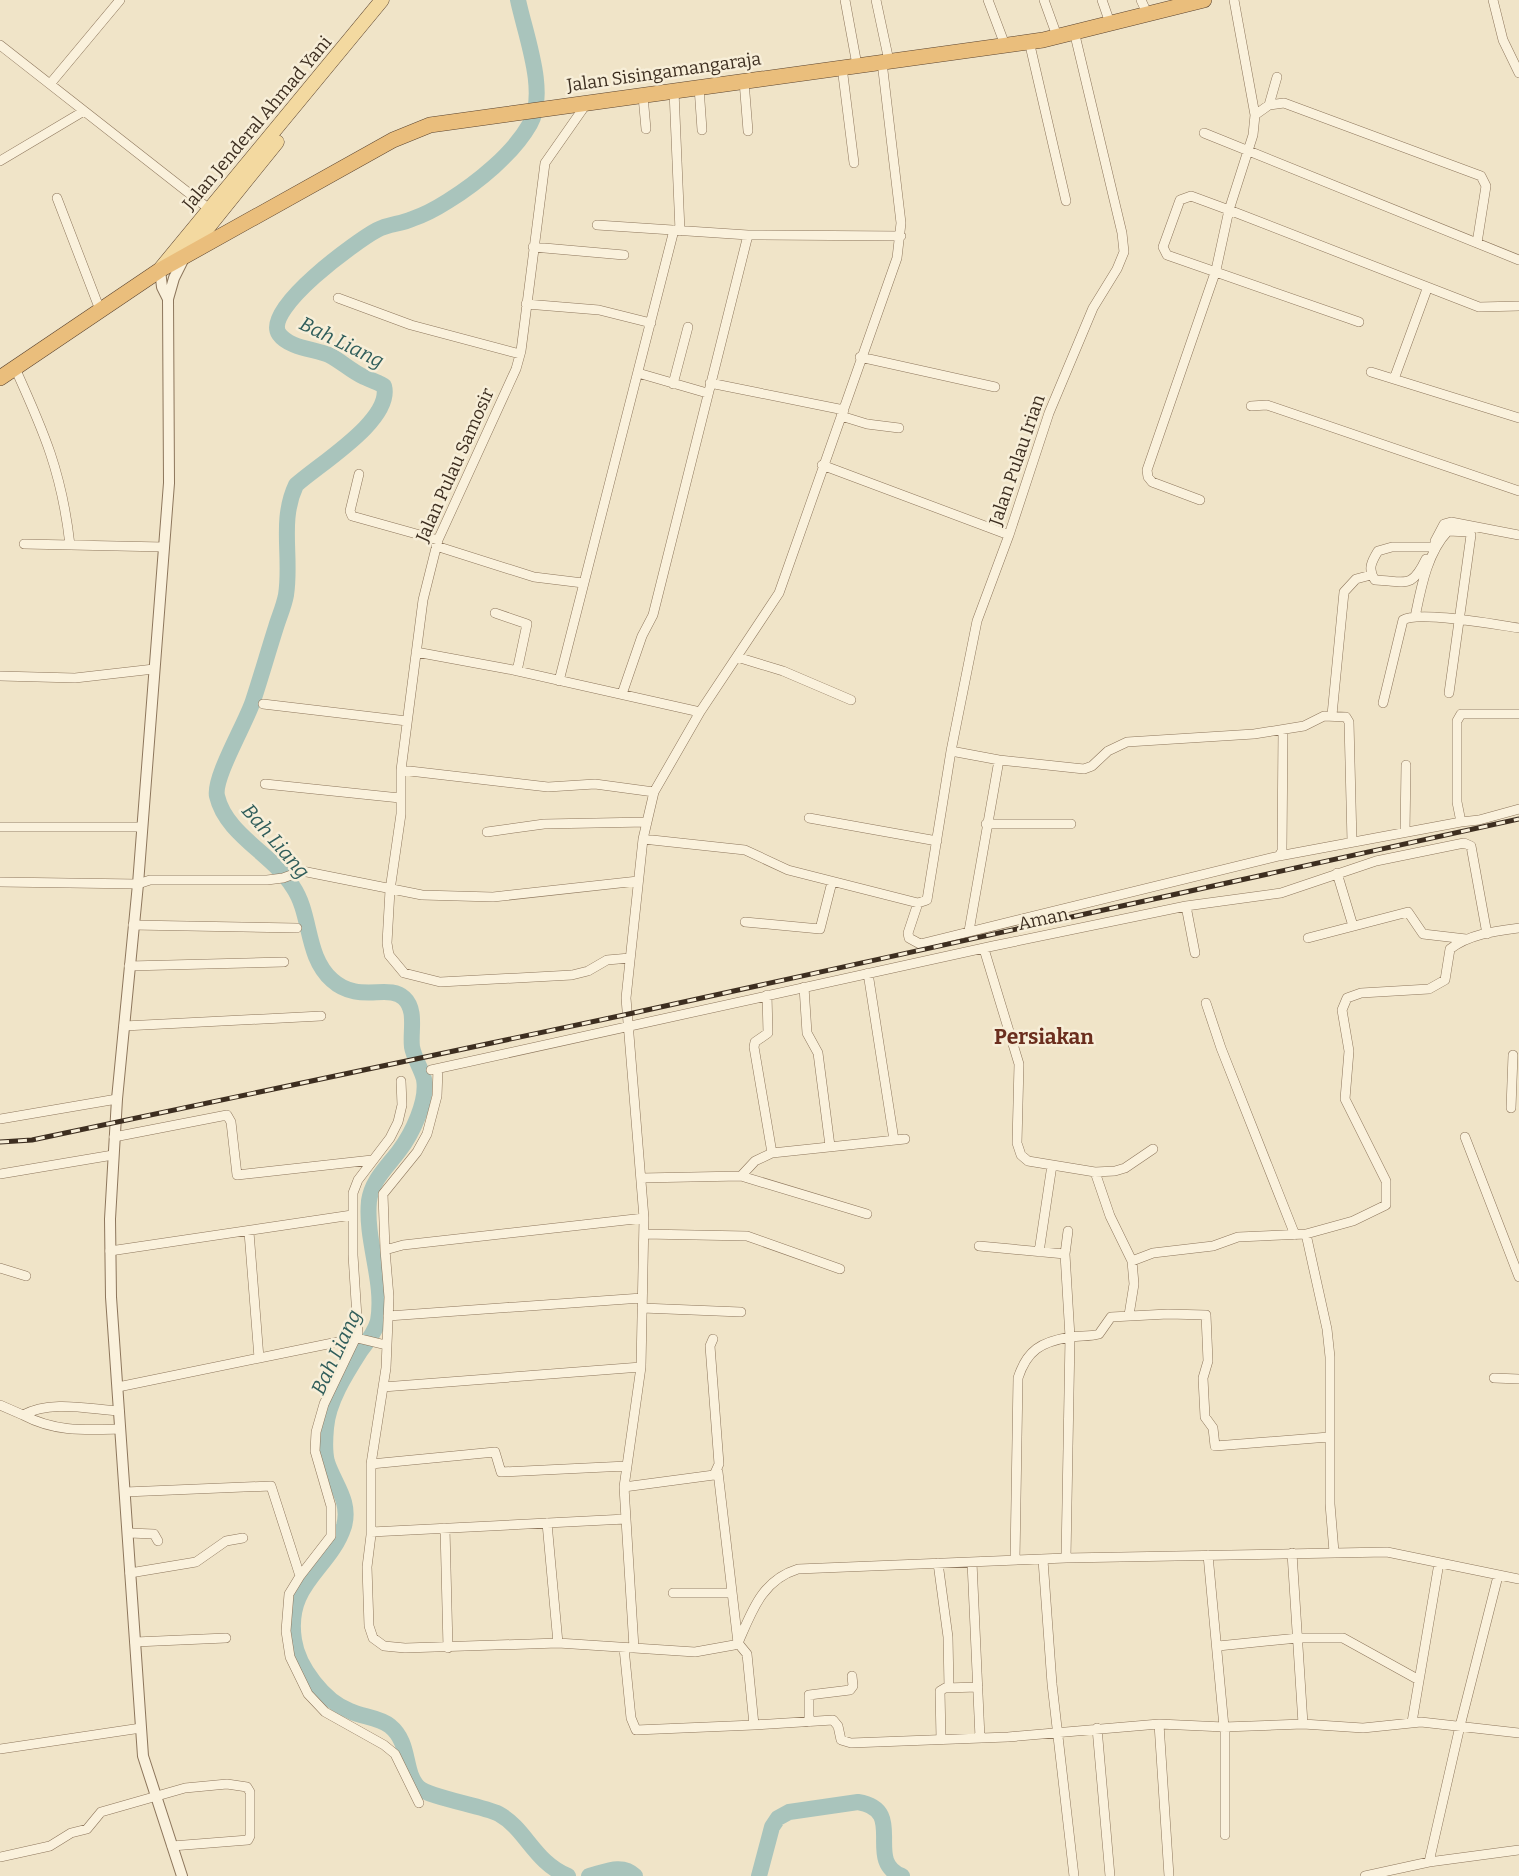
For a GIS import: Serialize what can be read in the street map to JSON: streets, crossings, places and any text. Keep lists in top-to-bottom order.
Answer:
{
  "streets": {
    "highway": ["Jalan Sisingamangaraja"],
    "main road": ["Jalan Jenderal Ahmad Yani"],
    "street": ["Jalan Pulau Irian", "Jalan Pulau Samosir", "Aman"]
  },
  "crossings": [
    ["Jalan Sisingamangaraja", "Jalan Jenderal Ahmad Yani"],
    ["Jalan Sisingamangaraja", "Jalan Pulau Irian"],
    ["Jalan Sisingamangaraja", "Jalan Pulau Samosir"]
  ],
  "districts": ["Persiakan"],
  "water": ["Bah Liang"]
}
